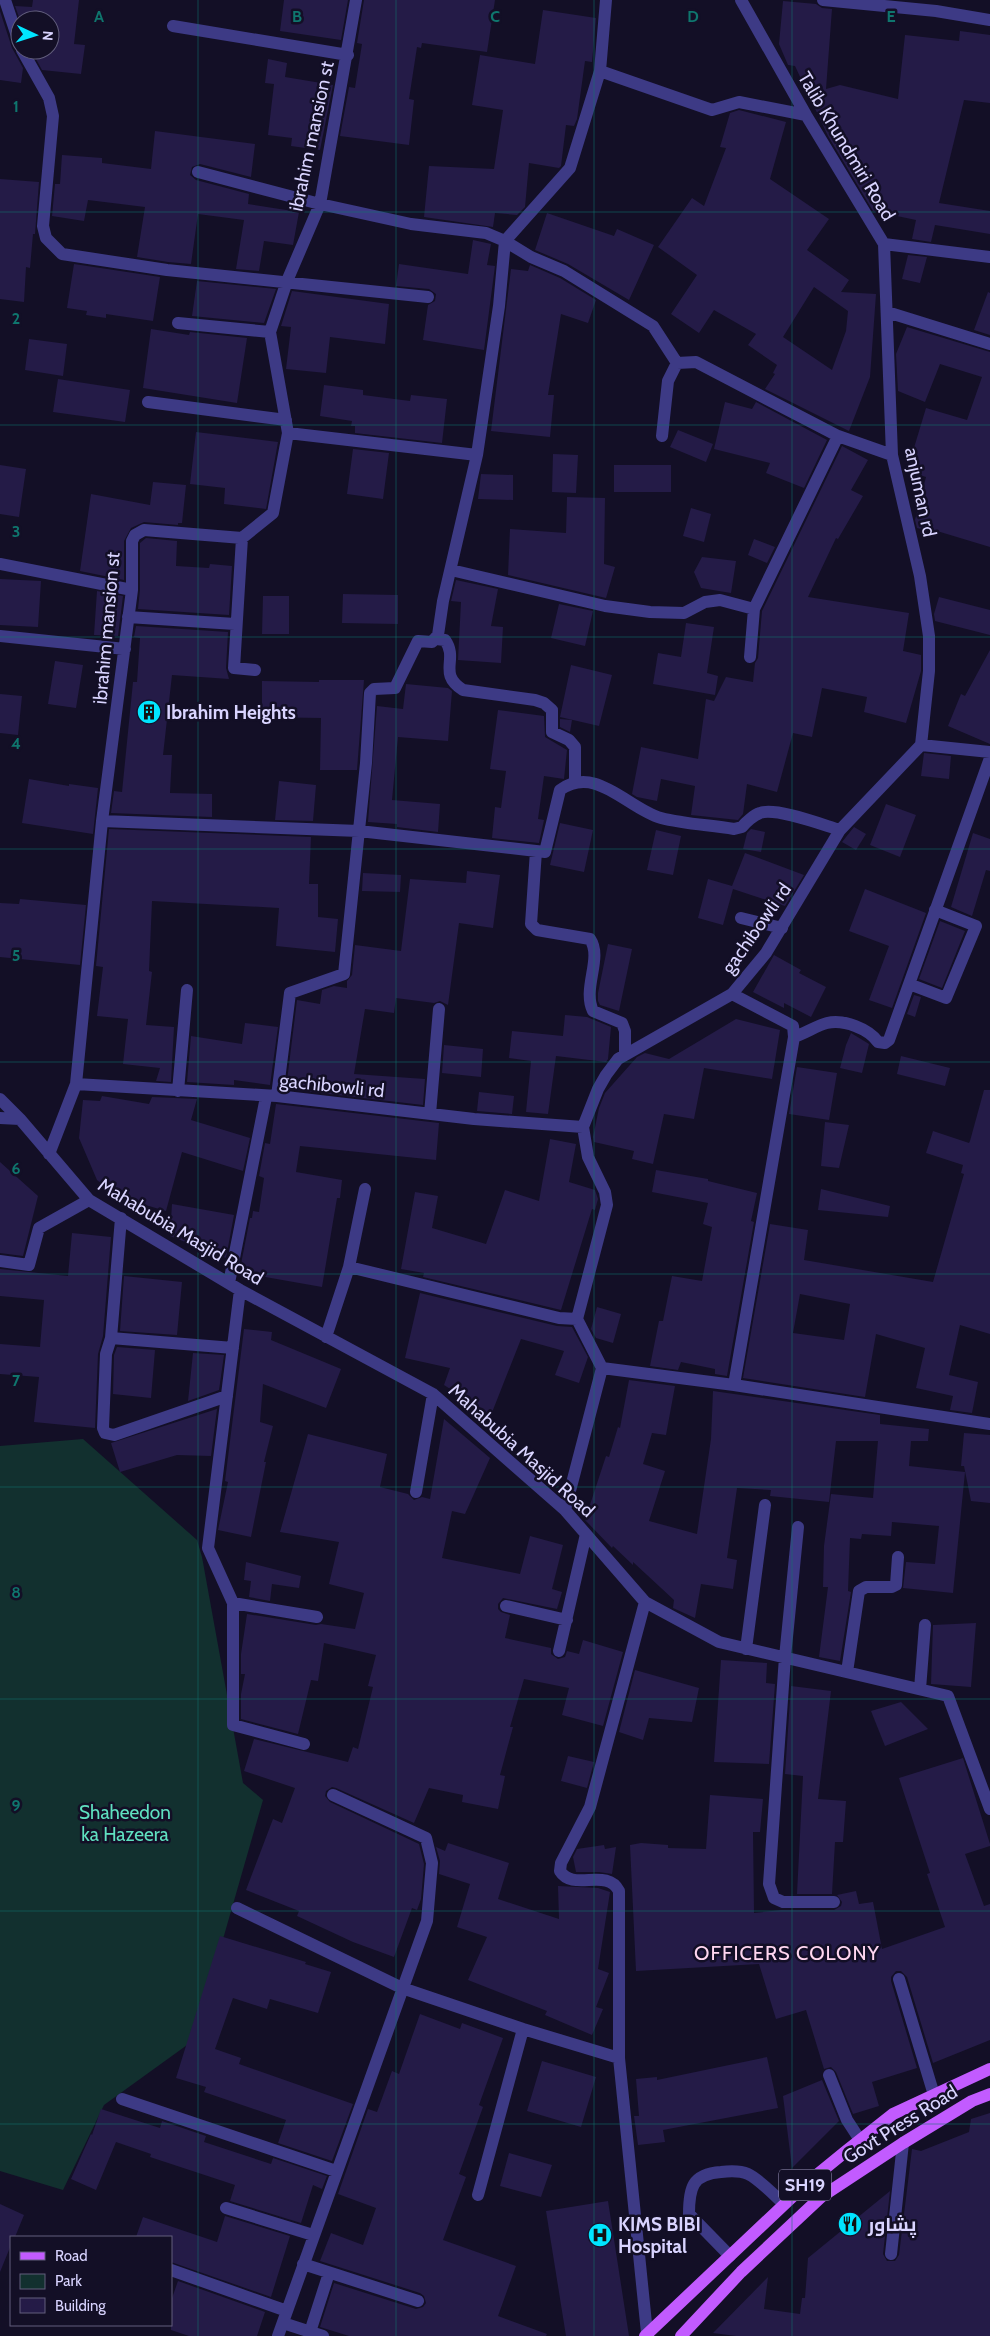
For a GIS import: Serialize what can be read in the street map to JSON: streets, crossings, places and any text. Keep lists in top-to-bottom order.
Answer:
{
  "streets": {
    "main road": ["Govt Press Road", "SH19"],
    "street": [
      "ibrahim mansion st",
      "Talib Khundmiri Road",
      "anjuman rd",
      "gachibowli rd",
      "Mahabubia Masjid Road"
    ]
  },
  "crossings": [
    ["ibrahim mansion st", "gachibowli rd"],
    ["ibrahim mansion st", "Mahabubia Masjid Road"],
    ["Talib Khundmiri Road", "anjuman rd"],
    ["anjuman rd", "gachibowli rd"]
  ],
  "districts": ["OFFICERS COLONY"],
  "parks": ["Shaheedon ka Hazeera"],
  "places": {
    "building": ["Ibrahim Heights"],
    "restaurant": ["پشاور"],
    "hospital": ["KIMS BIBI Hospital"]
  },
  "legend": ["Road", "Park", "Building"],
  "north": "right",
  "grid": {
    "columns": [
      "A",
      "B",
      "C",
      "D",
      "E"
    ],
    "rows": [
      "1",
      "2",
      "3",
      "4",
      "5",
      "6",
      "7",
      "8",
      "9"
    ]
  }
}
